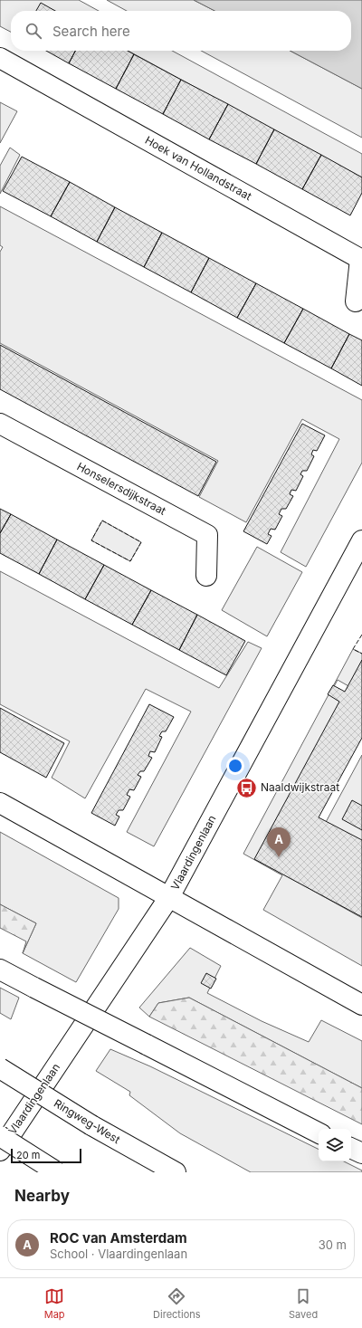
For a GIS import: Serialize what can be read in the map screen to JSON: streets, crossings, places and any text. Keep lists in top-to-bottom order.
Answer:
{
  "streets": {
    "main road": [
      "Hoek van Hollandstraat",
      "Honselersdijkstraat",
      "Vlaardingenlaan",
      "Ringweg-West"
    ]
  },
  "places": {
    "bus stop": ["Naaldwijkstraat"]
  },
  "scale_bar": "20 m",
  "page": {
    "search": "Search here",
    "pins": "A",
    "scale": "20 m",
    "heading": "Nearby",
    "list": [
      {
        "mark": "A",
        "name": "ROC van Amsterdam",
        "note": "School · Vlaardingenlaan",
        "value": "30 m"
      }
    ],
    "nav": ["Map", "Directions", "Saved"]
  }
}
